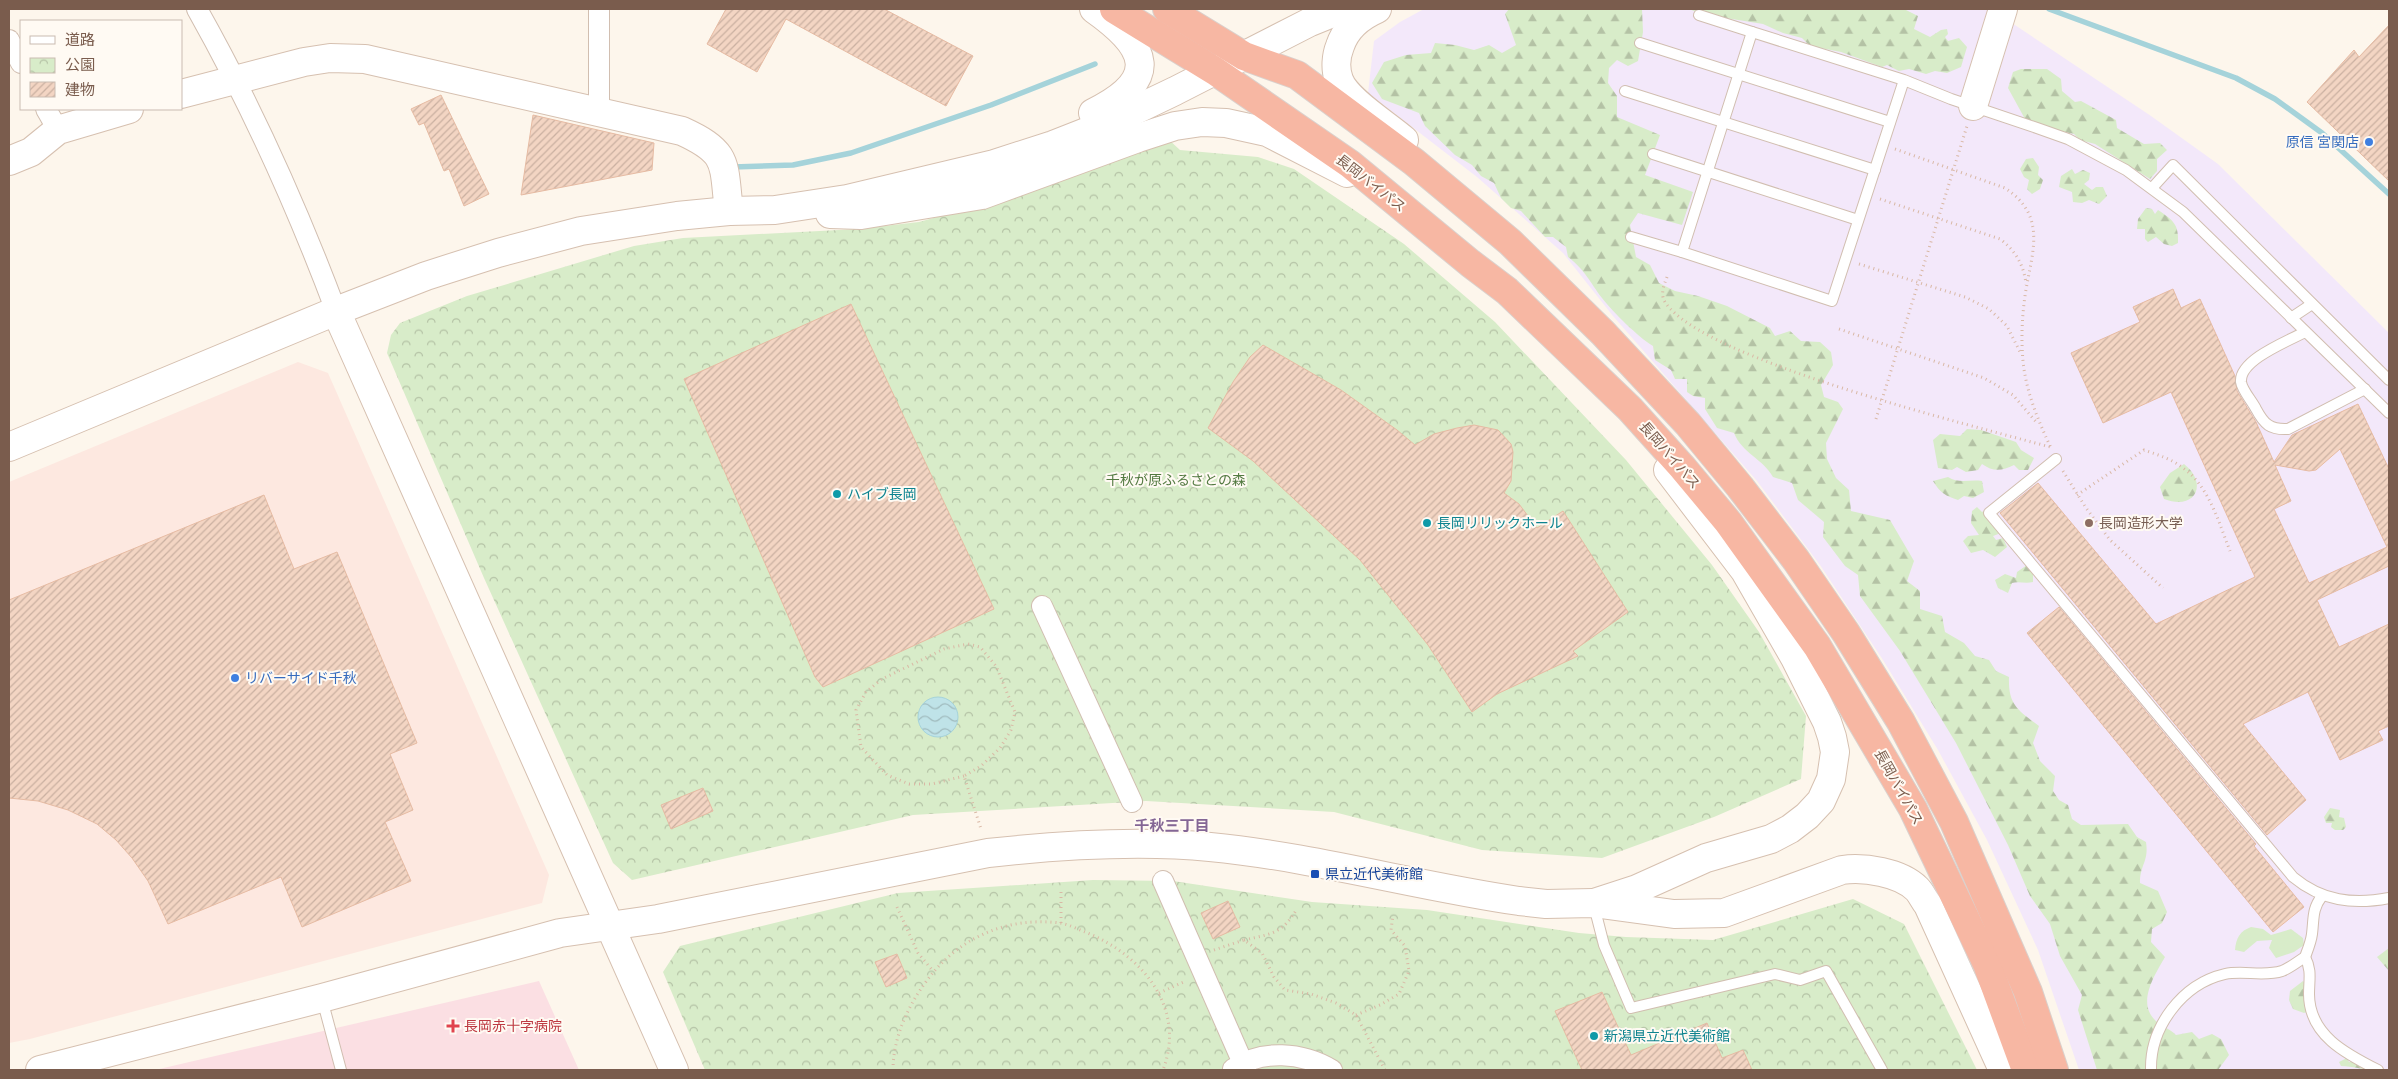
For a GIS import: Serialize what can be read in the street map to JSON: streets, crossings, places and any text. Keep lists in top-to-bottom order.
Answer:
{
  "streets": {
    "highway": ["長岡バイパス"]
  },
  "districts": ["千秋三丁目"],
  "parks": ["千秋が原ふるさとの森"],
  "places": {
    "other": [
      "原信 宮関店",
      "ハイブ長岡",
      "長岡リリックホール",
      "長岡造形大学",
      "リバーサイド千秋",
      "新潟県立近代美術館"
    ],
    "transit": ["県立近代美術館"],
    "health": ["長岡赤十字病院"]
  },
  "legend": ["道路", "公園", "建物"]
}
